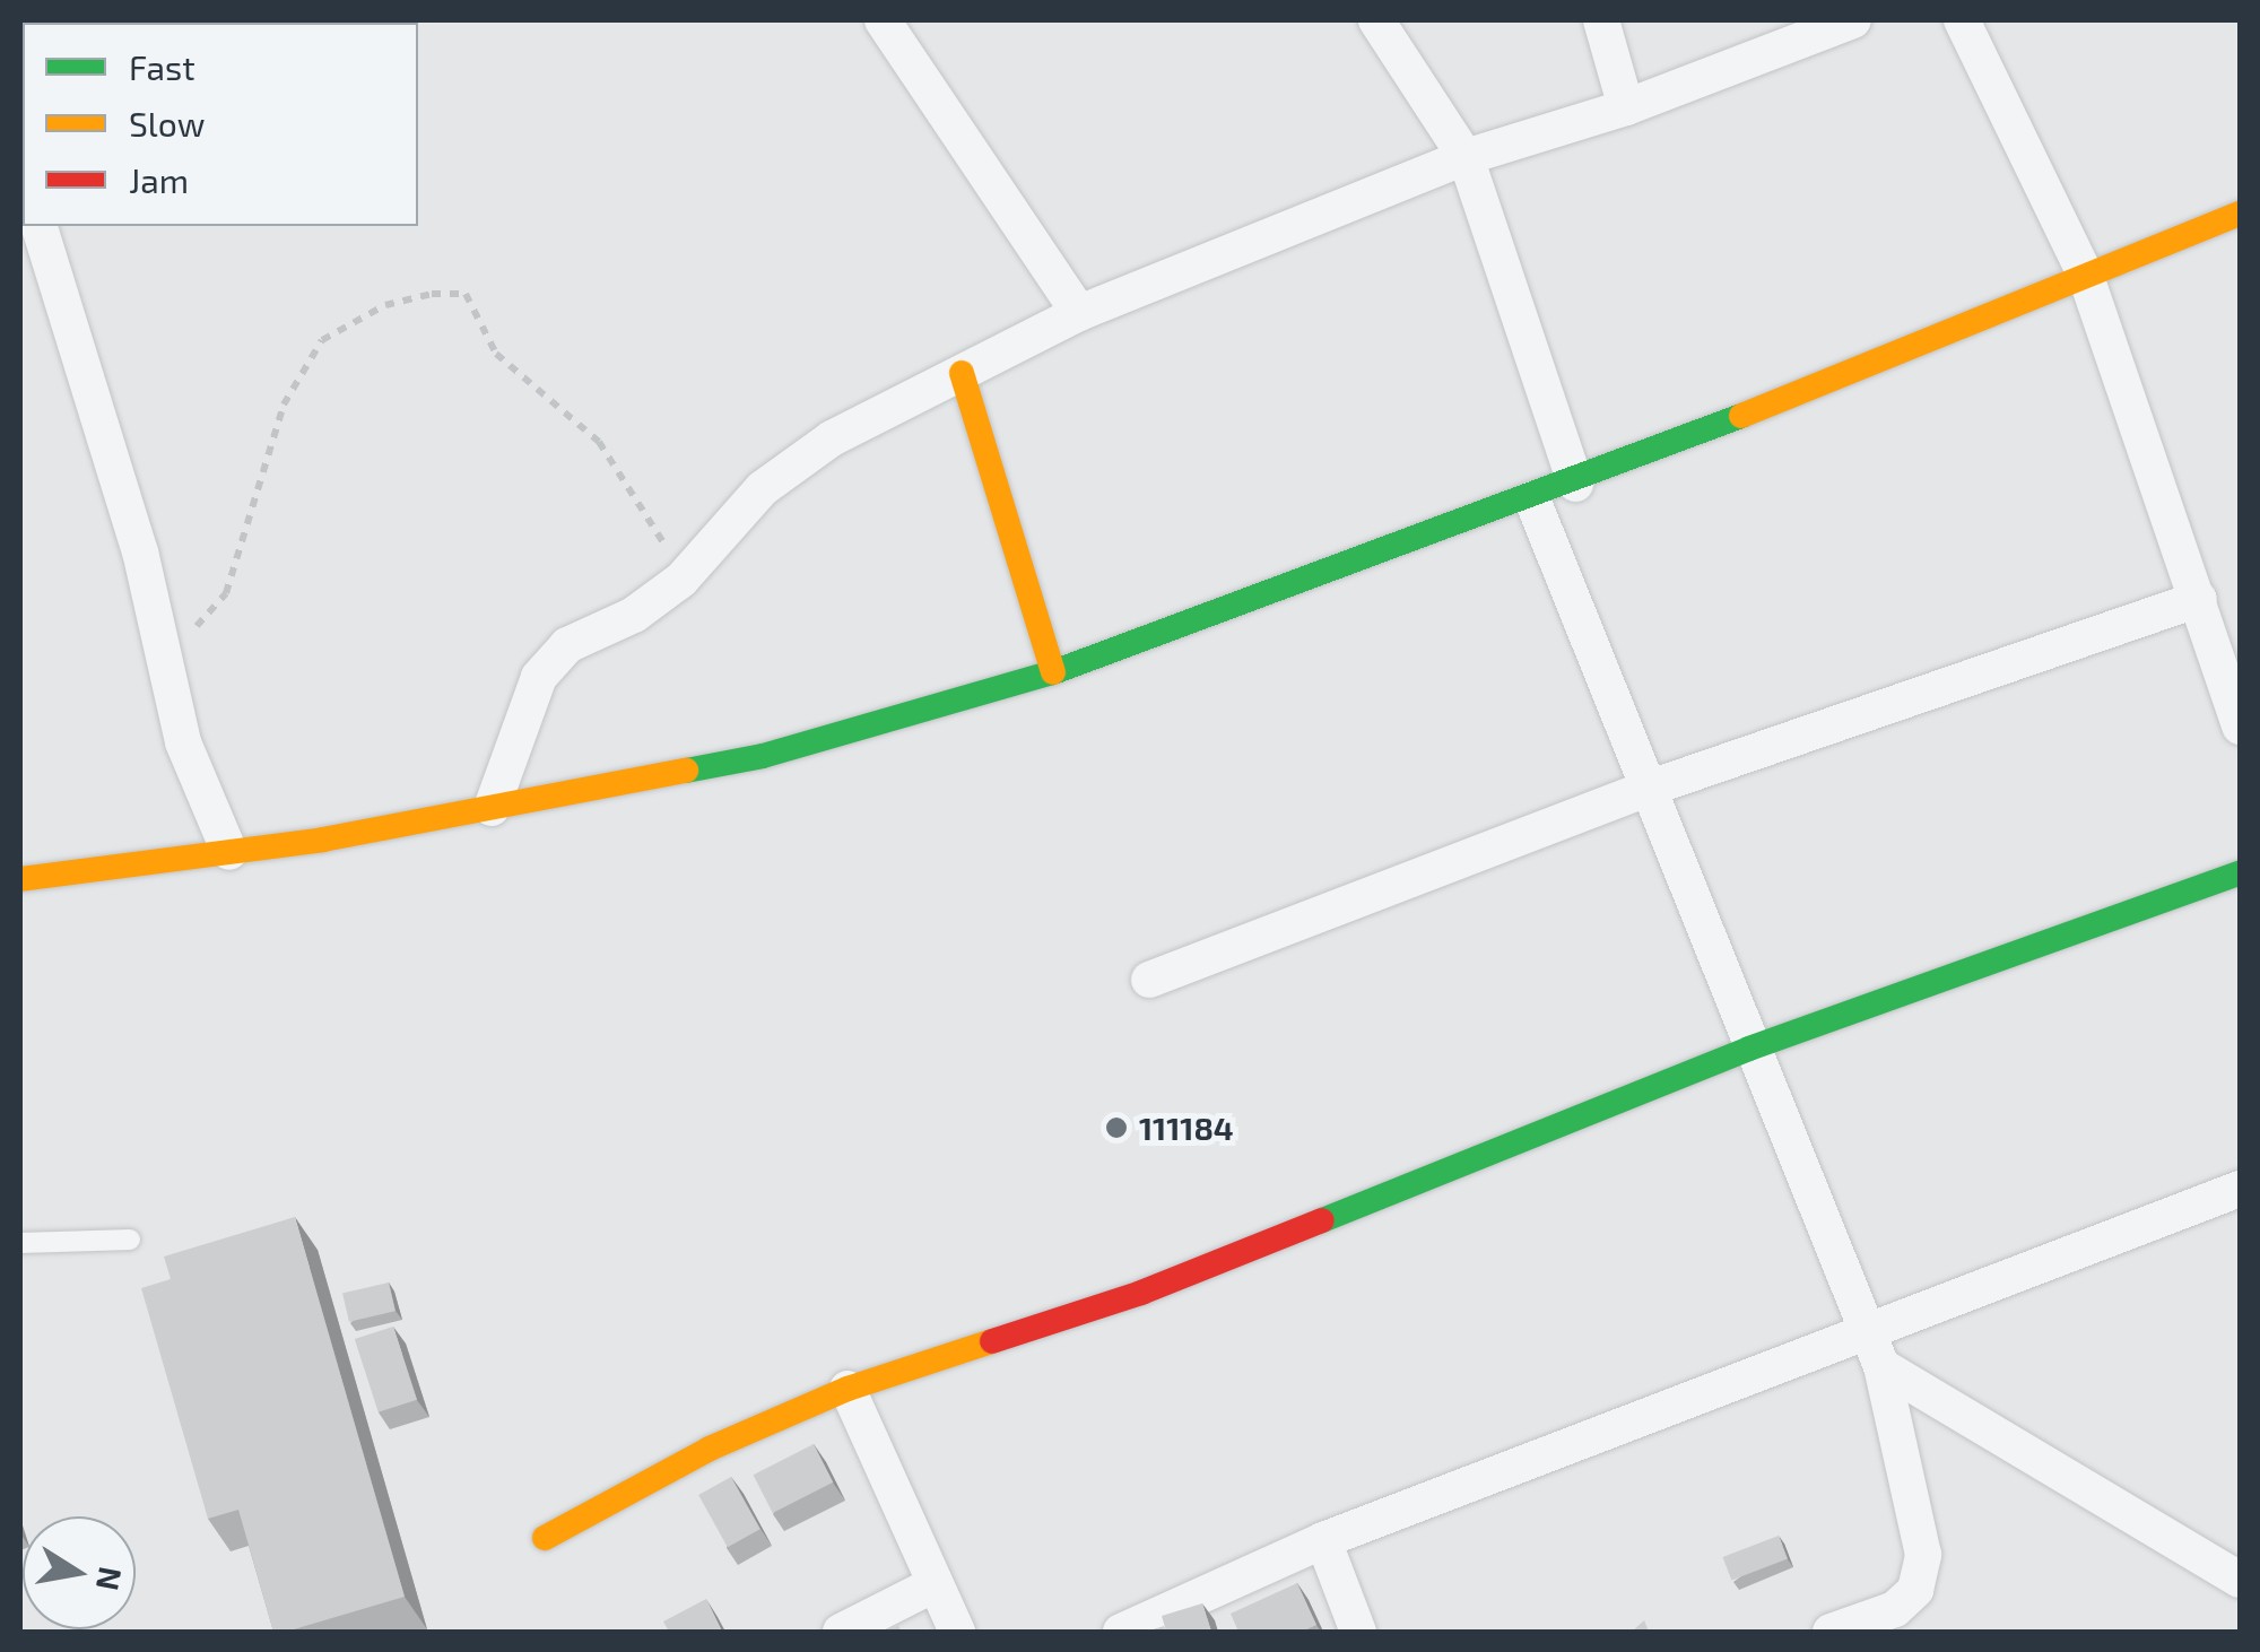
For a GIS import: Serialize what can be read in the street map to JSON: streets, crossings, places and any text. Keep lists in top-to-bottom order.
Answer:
{
  "places": ["111184"],
  "legend": ["Fast", "Slow", "Jam"],
  "north": "right"
}
